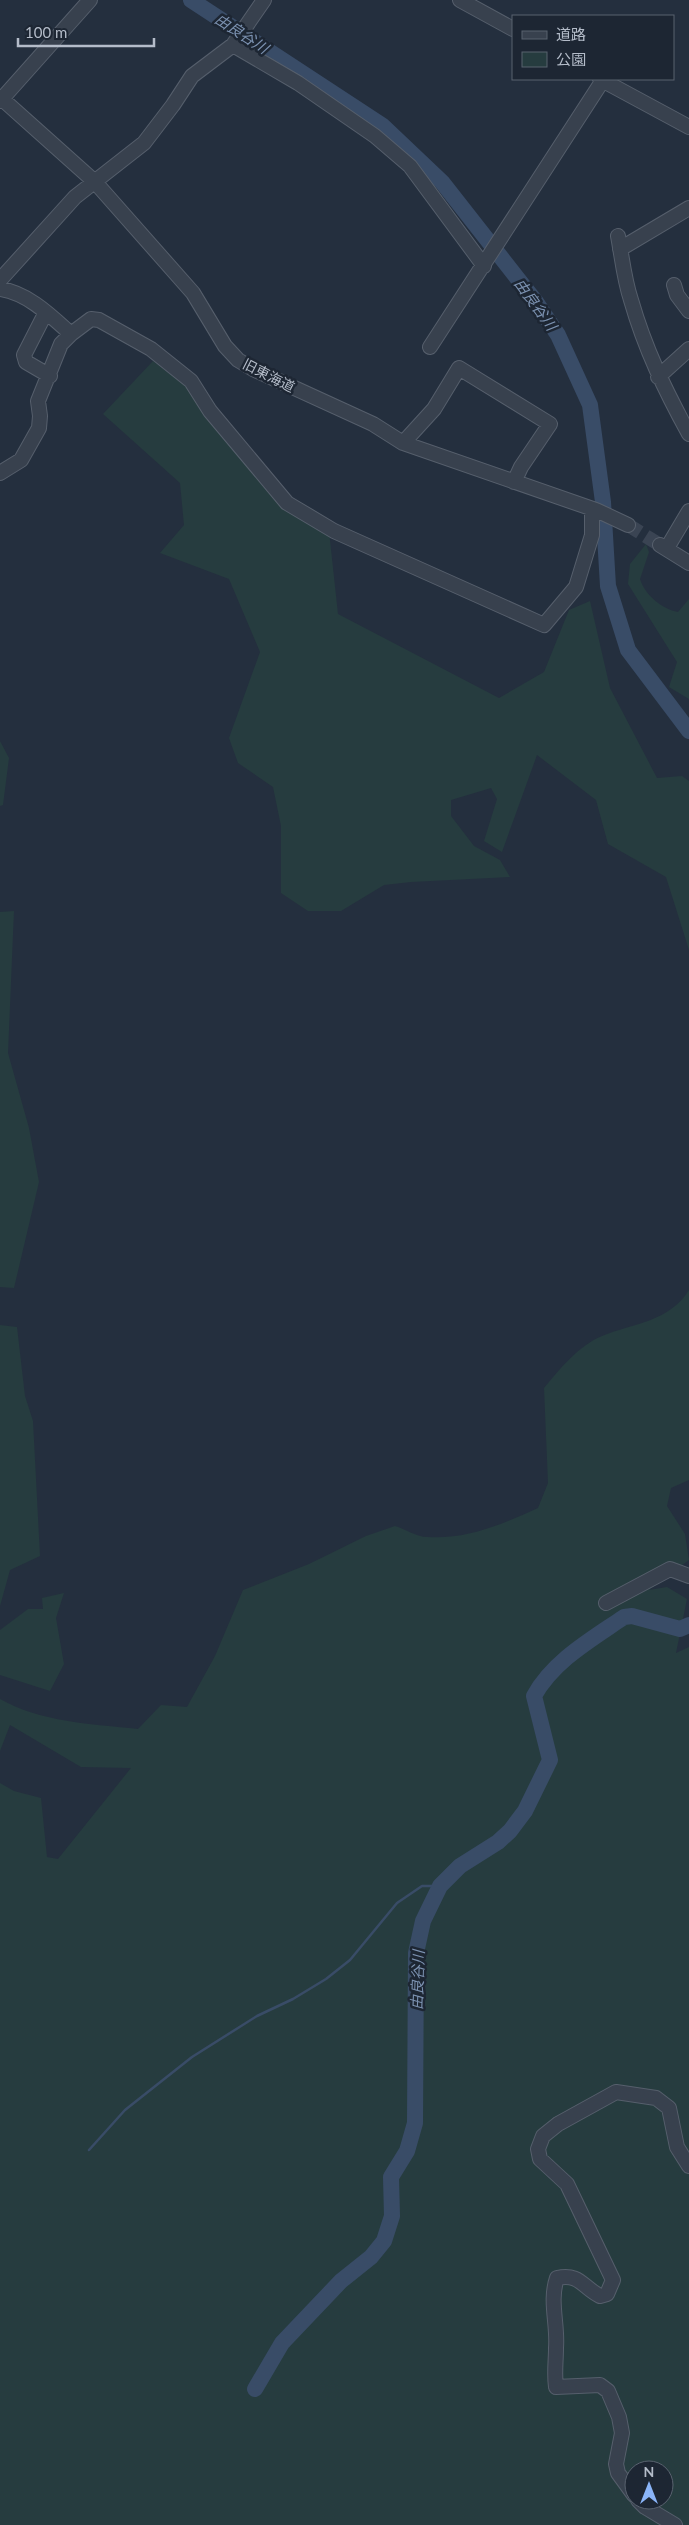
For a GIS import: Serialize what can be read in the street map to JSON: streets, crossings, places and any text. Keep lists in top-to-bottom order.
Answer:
{
  "streets": {
    "street": ["旧東海道"]
  },
  "water": ["由良谷川"],
  "legend": ["道路", "公園"],
  "scale_bar": "100 m",
  "north": "top"
}
